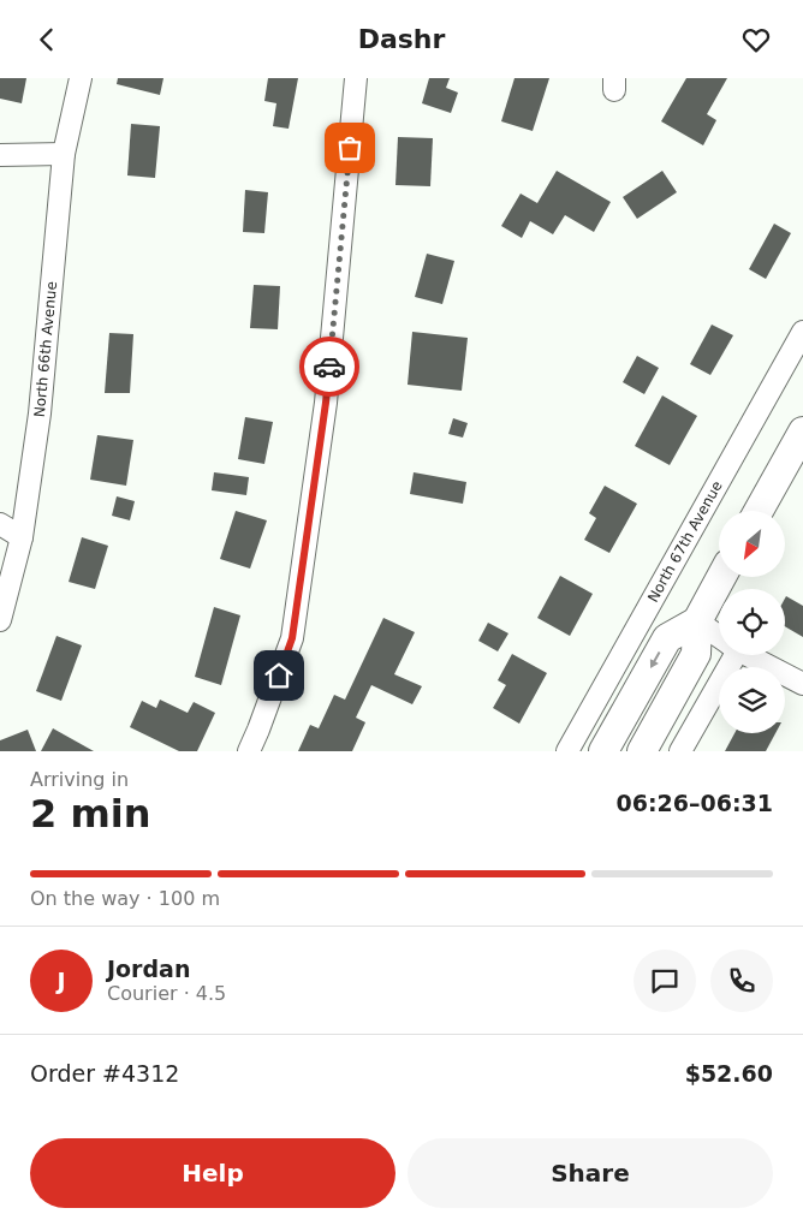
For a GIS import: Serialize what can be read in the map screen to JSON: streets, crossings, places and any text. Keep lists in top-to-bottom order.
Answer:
{
  "streets": {
    "street": ["North 66th Avenue", "North 67th Avenue"]
  },
  "north": "bottom left",
  "page": {
    "header": "Dashr",
    "heading": ["2 min", "Arriving in", "06:26–06:31"],
    "panel": [
      "Jordan",
      "Courier · 4.5",
      "Order #4312",
      "$52.60"
    ],
    "bar": "On the way · 100 m",
    "round": "J",
    "buttons": ["Help", "Share"]
  }
}
